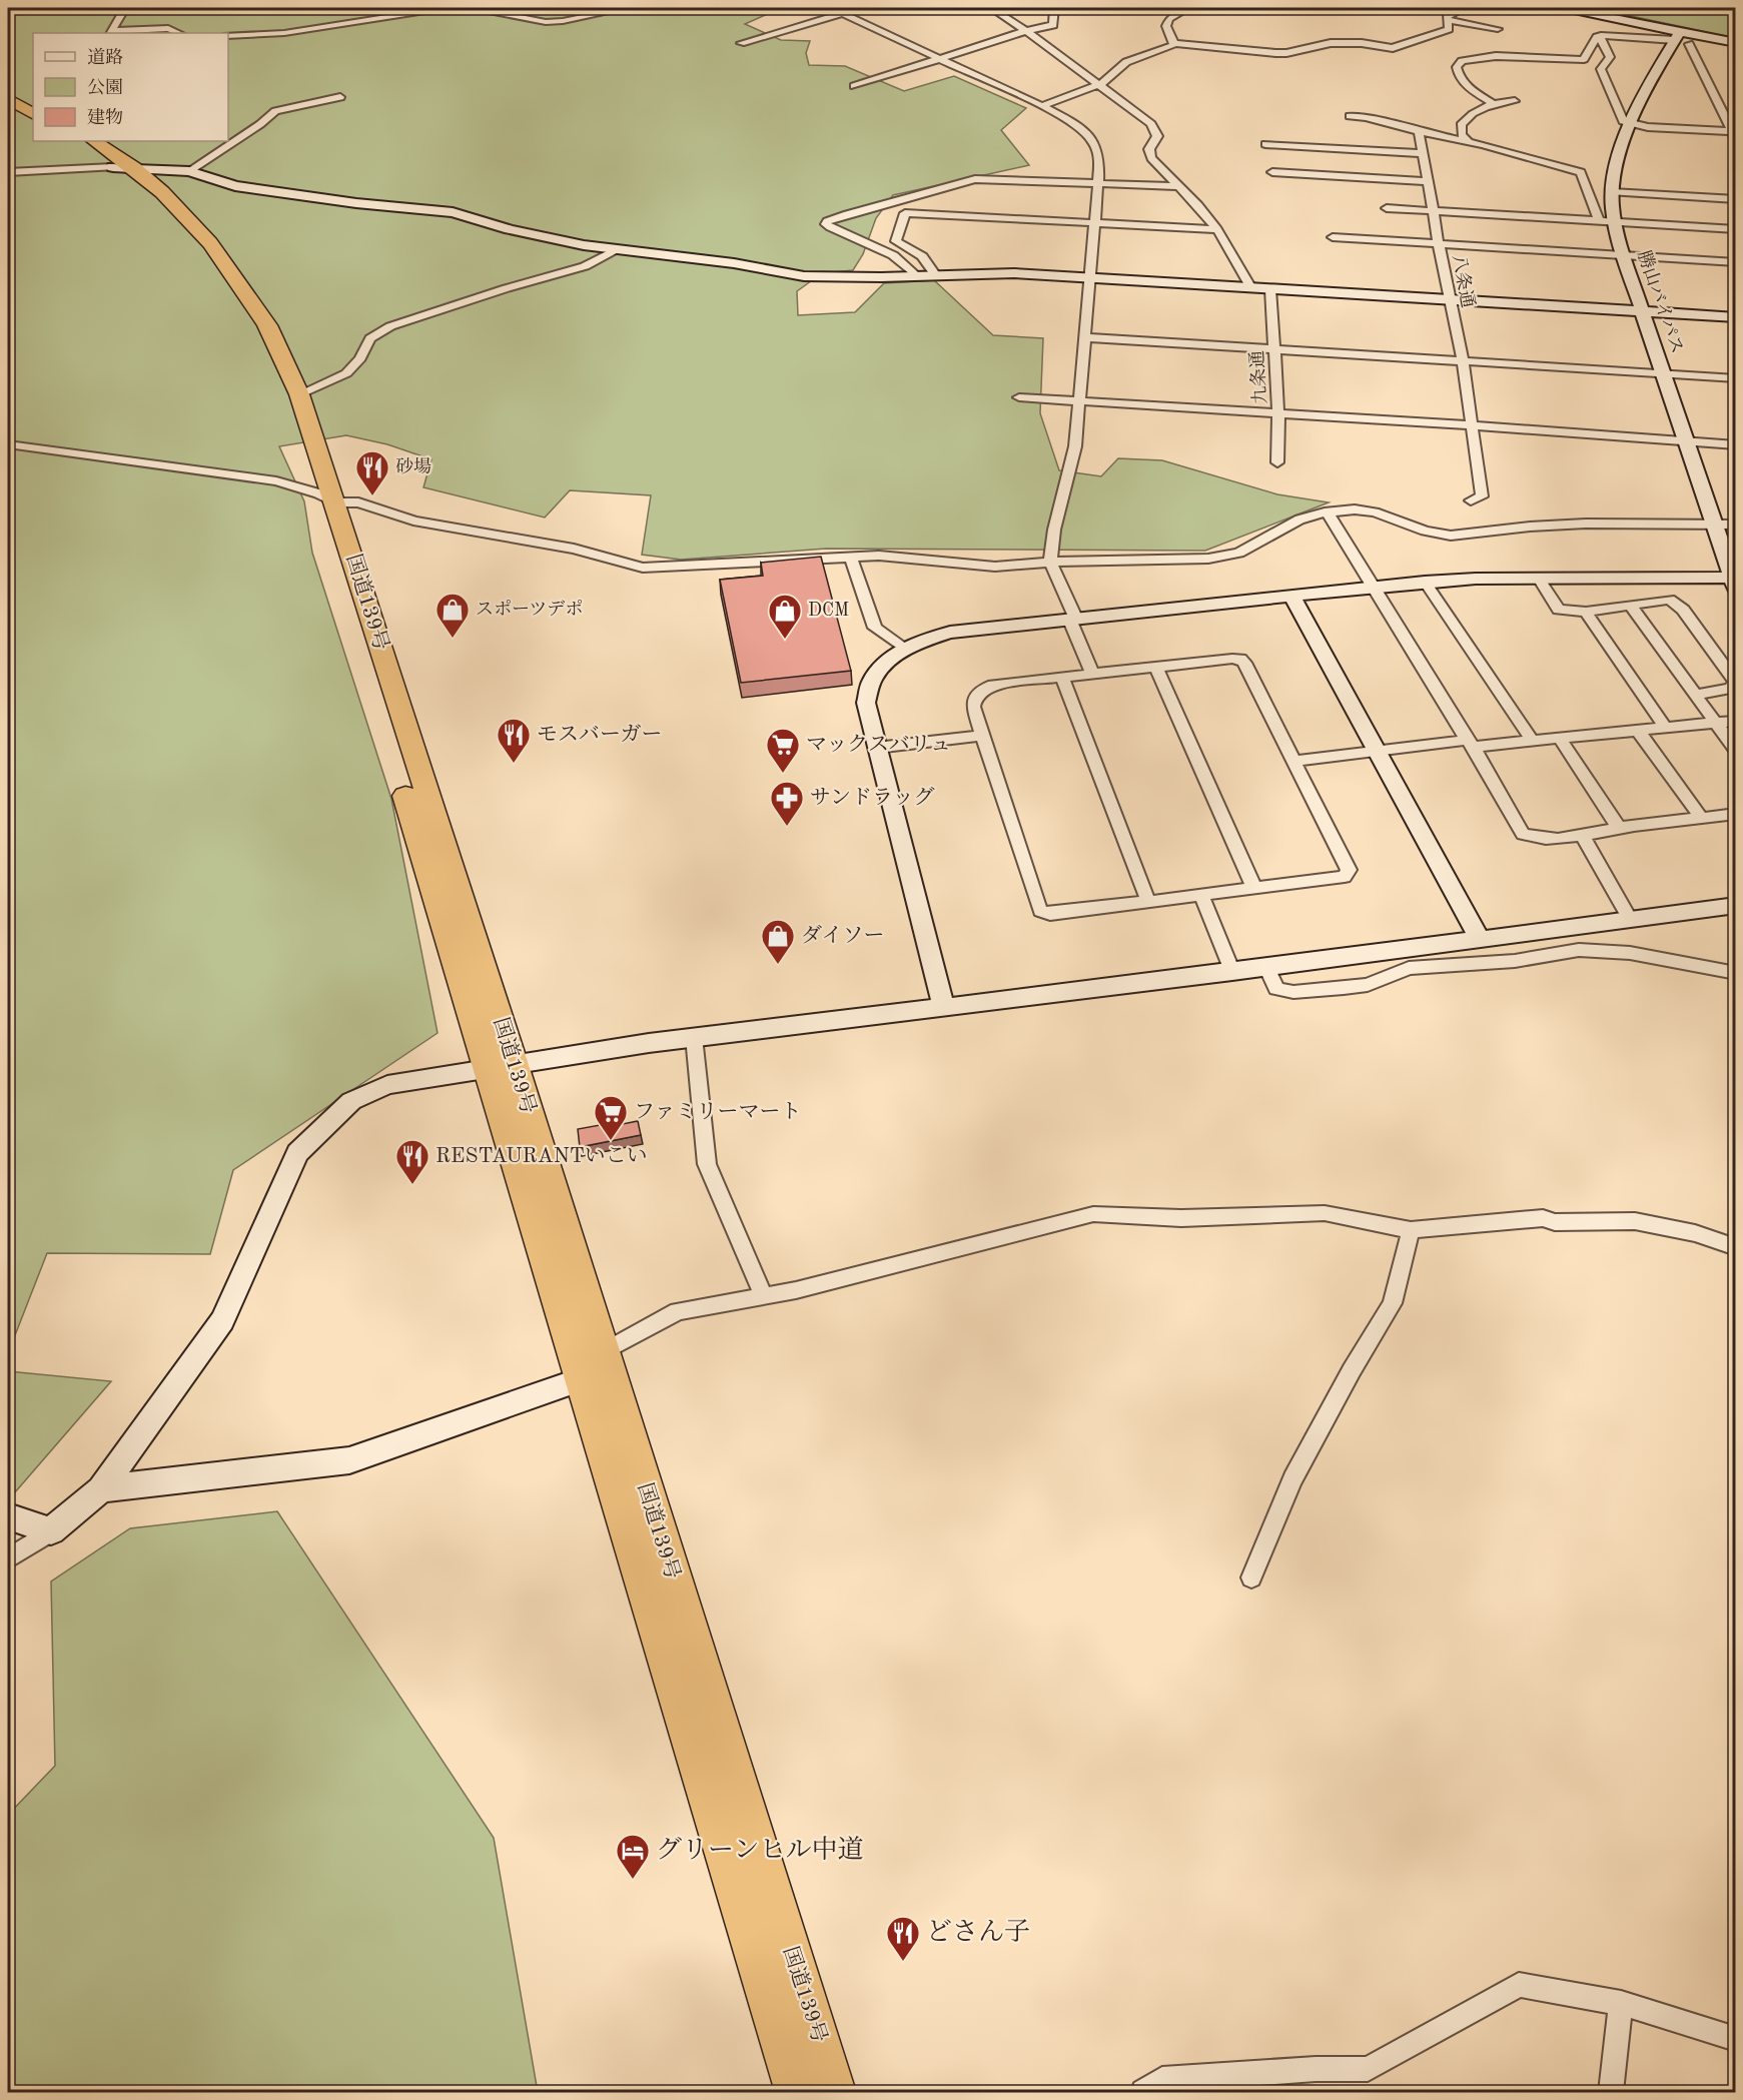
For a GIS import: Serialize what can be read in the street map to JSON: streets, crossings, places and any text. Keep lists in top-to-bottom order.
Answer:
{
  "streets": {
    "highway": ["国道139号"],
    "street": ["八条通", "勝山バイパス", "九条通"]
  },
  "places": {
    "restaurant": [
      "砂場",
      "モスバーガー",
      "RESTAURANTいこい",
      "どさん子"
    ],
    "shop": ["スポーツデポ", "DCM", "ダイソー"],
    "supermarket": ["マックスバリュ", "ファミリーマート"],
    "pharmacy": ["サンドラッグ"],
    "hotel": ["グリーンヒル中道"]
  },
  "legend": ["道路", "公園", "建物"]
}
